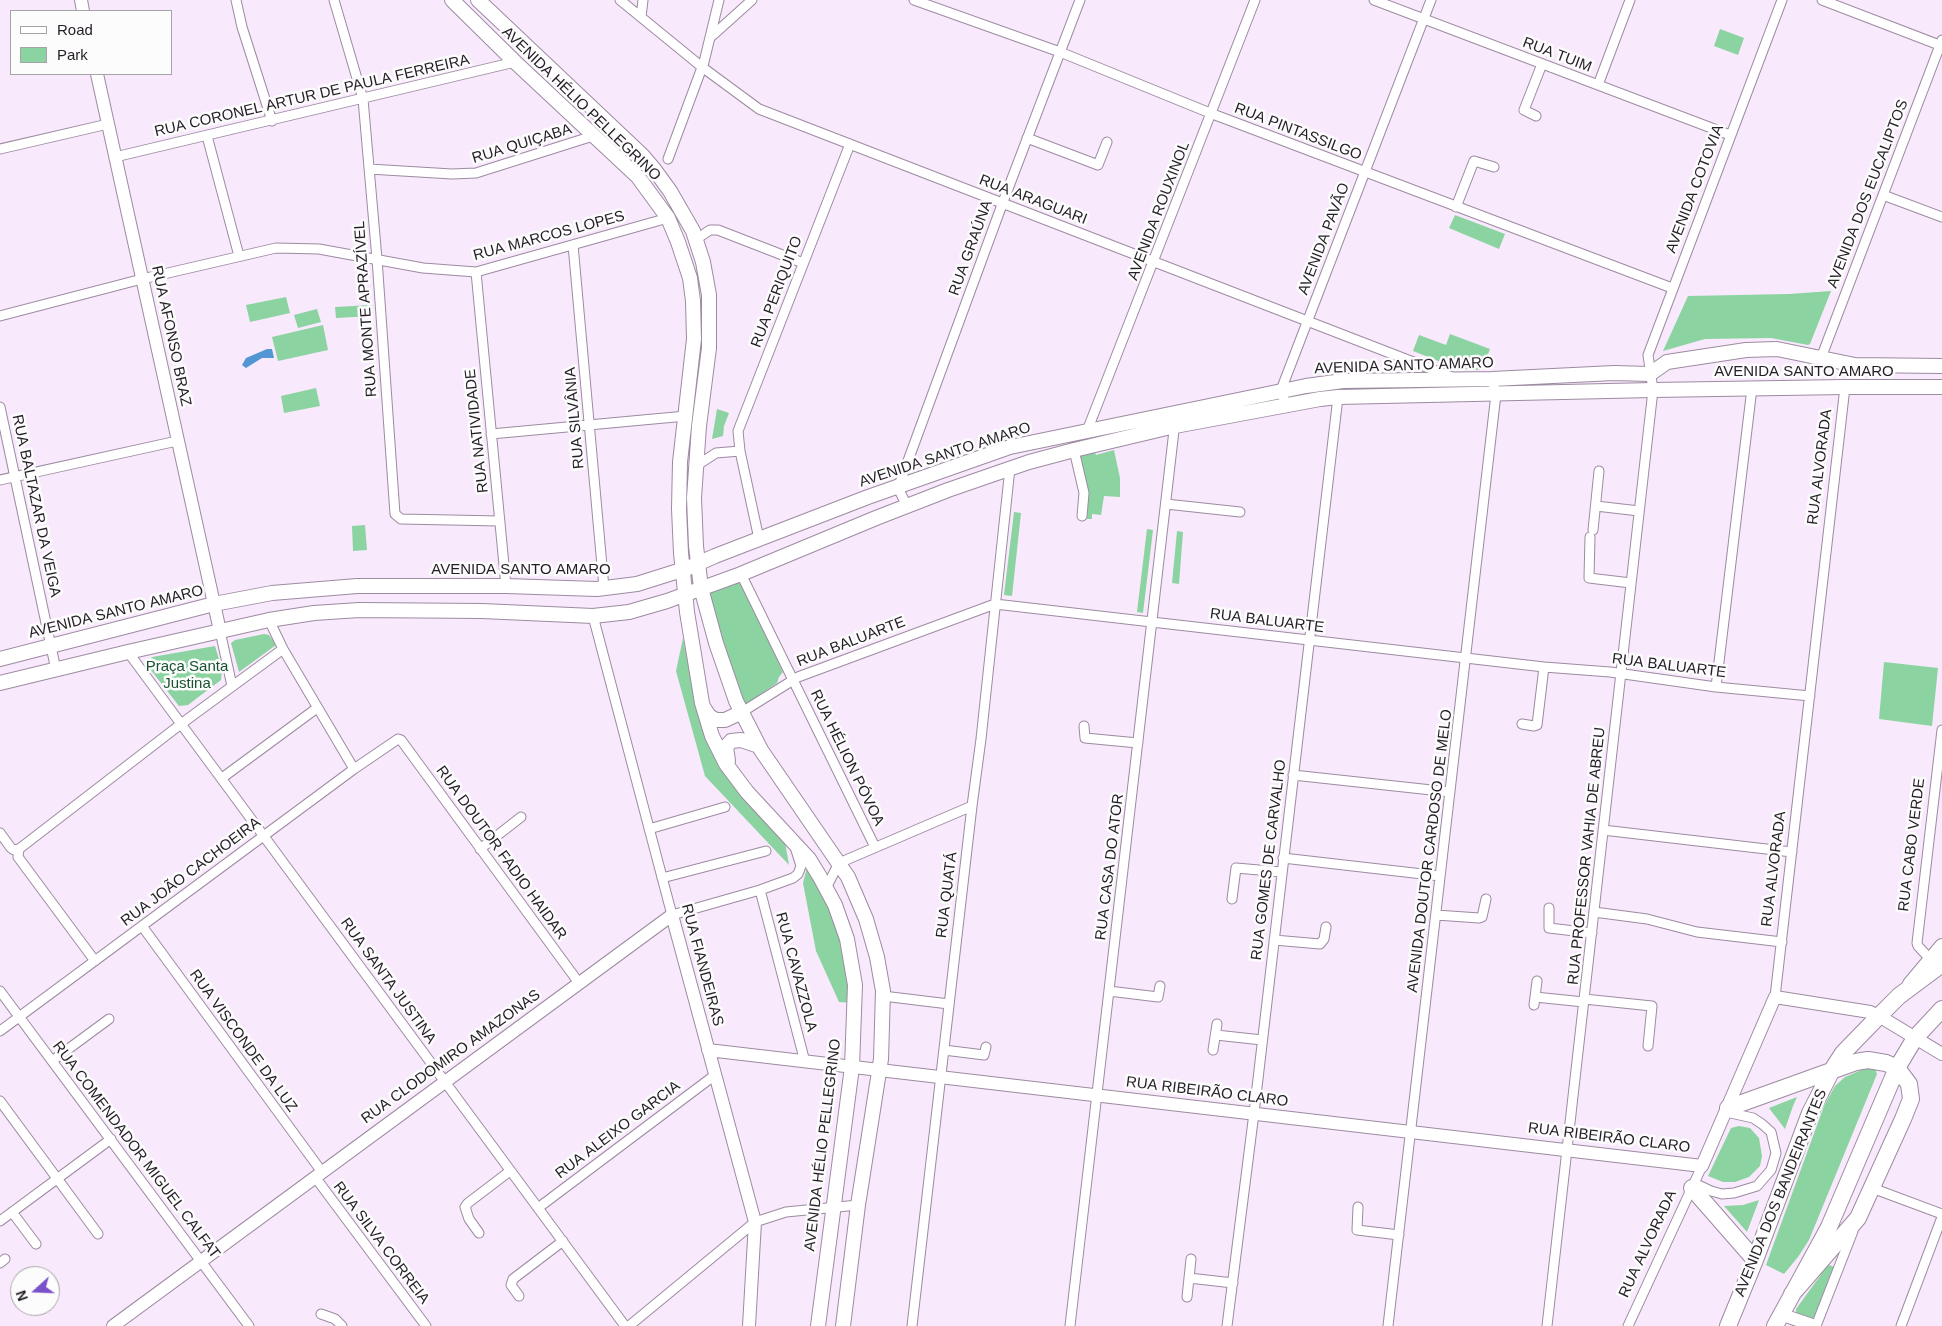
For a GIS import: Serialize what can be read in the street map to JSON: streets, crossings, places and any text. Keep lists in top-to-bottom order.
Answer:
{
  "streets": {
    "highway": ["AVENIDA DOS BANDEIRANTES"],
    "main road": ["AVENIDA HÉLIO PELLEGRINO", "AVENIDA SANTO AMARO"],
    "street": [
      "RUA TUIM",
      "RUA CORONEL ARTUR DE PAULA FERREIRA",
      "RUA PINTASSILGO",
      "RUA QUIÇABA",
      "AVENIDA COTOVIA",
      "AVENIDA DOS EUCALIPTOS",
      "RUA ARAGUARI",
      "AVENIDA ROUXINOL",
      "RUA MARCOS LOPES",
      "AVENIDA PAVÃO",
      "RUA GRAÚNA",
      "RUA PERIQUITO",
      "RUA MONTE APRAZÍVEL",
      "RUA AFONSO BRAZ",
      "RUA SILVÂNIA",
      "RUA NATIVIDADE",
      "RUA ALVORADA",
      "RUA BALTAZAR DA VEIGA",
      "RUA BALUARTE",
      "RUA HÉLION PÓVOA",
      "RUA CABO VERDE",
      "AVENIDA DOUTOR CARDOSO DE MELO",
      "RUA DOUTOR FADIO HAIDAR",
      "RUA PROFESSOR VAHIA DE ABREU",
      "RUA GOMES DE CARVALHO",
      "RUA CASA DO ATOR",
      "RUA JOÃO CACHOEIRA",
      "RUA QUATÁ",
      "RUA FIANDEIRAS",
      "RUA CAVAZZOLA",
      "RUA SANTA JUSTINA",
      "RUA VISCONDE DA LUZ",
      "RUA CLODOMIRO AMAZONAS",
      "RUA RIBEIRÃO CLARO",
      "RUA ALEIXO GARCIA",
      "RUA COMENDADOR MIGUEL CALFAT",
      "RUA SILVA CORREIA"
    ]
  },
  "crossings": [
    ["RUA TUIM", "AVENIDA COTOVIA"],
    ["RUA TUIM", "AVENIDA PAVÃO"],
    ["RUA CORONEL ARTUR DE PAULA FERREIRA", "AVENIDA HÉLIO PELLEGRINO"],
    ["RUA CORONEL ARTUR DE PAULA FERREIRA", "RUA MONTE APRAZÍVEL"],
    ["RUA CORONEL ARTUR DE PAULA FERREIRA", "RUA AFONSO BRAZ"],
    ["AVENIDA HÉLIO PELLEGRINO", "RUA QUIÇABA"],
    ["AVENIDA HÉLIO PELLEGRINO", "RUA MARCOS LOPES"],
    ["AVENIDA HÉLIO PELLEGRINO", "AVENIDA SANTO AMARO"],
    ["AVENIDA HÉLIO PELLEGRINO", "RUA BALUARTE"],
    ["AVENIDA HÉLIO PELLEGRINO", "RUA CLODOMIRO AMAZONAS"],
    ["AVENIDA HÉLIO PELLEGRINO", "RUA RIBEIRÃO CLARO"],
    ["RUA PINTASSILGO", "AVENIDA COTOVIA"],
    ["RUA PINTASSILGO", "AVENIDA ROUXINOL"],
    ["RUA PINTASSILGO", "AVENIDA PAVÃO"],
    ["RUA PINTASSILGO", "RUA GRAÚNA"],
    ["RUA QUIÇABA", "RUA MONTE APRAZÍVEL"],
    ["AVENIDA COTOVIA", "AVENIDA SANTO AMARO"],
    ["AVENIDA COTOVIA", "RUA PROFESSOR VAHIA DE ABREU"],
    ["AVENIDA DOS EUCALIPTOS", "AVENIDA SANTO AMARO"],
    ["RUA ARAGUARI", "AVENIDA ROUXINOL"],
    ["RUA ARAGUARI", "AVENIDA PAVÃO"],
    ["RUA ARAGUARI", "RUA GRAÚNA"],
    ["RUA ARAGUARI", "RUA PERIQUITO"],
    ["RUA ARAGUARI", "AVENIDA SANTO AMARO"],
    ["AVENIDA ROUXINOL", "AVENIDA SANTO AMARO"],
    ["RUA MARCOS LOPES", "RUA MONTE APRAZÍVEL"],
    ["RUA MARCOS LOPES", "RUA AFONSO BRAZ"],
    ["RUA MARCOS LOPES", "RUA SILVÂNIA"],
    ["RUA MARCOS LOPES", "RUA NATIVIDADE"],
    ["AVENIDA PAVÃO", "AVENIDA SANTO AMARO"],
    ["RUA GRAÚNA", "AVENIDA SANTO AMARO"],
    ["RUA PERIQUITO", "AVENIDA SANTO AMARO"],
    ["RUA MONTE APRAZÍVEL", "RUA NATIVIDADE"],
    ["RUA AFONSO BRAZ", "AVENIDA SANTO AMARO"],
    ["AVENIDA SANTO AMARO", "RUA SILVÂNIA"],
    ["AVENIDA SANTO AMARO", "RUA NATIVIDADE"],
    ["AVENIDA SANTO AMARO", "RUA ALVORADA"],
    ["AVENIDA SANTO AMARO", "RUA BALTAZAR DA VEIGA"],
    ["AVENIDA SANTO AMARO", "RUA HÉLION PÓVOA"],
    ["AVENIDA SANTO AMARO", "AVENIDA DOUTOR CARDOSO DE MELO"],
    ["AVENIDA SANTO AMARO", "RUA PROFESSOR VAHIA DE ABREU"],
    ["AVENIDA SANTO AMARO", "RUA GOMES DE CARVALHO"],
    ["AVENIDA SANTO AMARO", "RUA CASA DO ATOR"],
    ["AVENIDA SANTO AMARO", "RUA QUATÁ"],
    ["AVENIDA SANTO AMARO", "RUA FIANDEIRAS"],
    ["AVENIDA SANTO AMARO", "RUA SANTA JUSTINA"],
    ["RUA ALVORADA", "RUA BALUARTE"],
    ["RUA ALVORADA", "RUA RIBEIRÃO CLARO"],
    ["RUA BALUARTE", "RUA HÉLION PÓVOA"],
    ["RUA BALUARTE", "AVENIDA DOUTOR CARDOSO DE MELO"],
    ["RUA BALUARTE", "RUA PROFESSOR VAHIA DE ABREU"],
    ["RUA BALUARTE", "RUA GOMES DE CARVALHO"],
    ["RUA BALUARTE", "RUA CASA DO ATOR"],
    ["RUA BALUARTE", "RUA QUATÁ"],
    ["RUA CABO VERDE", "AVENIDA DOS BANDEIRANTES"],
    ["AVENIDA DOUTOR CARDOSO DE MELO", "RUA RIBEIRÃO CLARO"],
    ["RUA DOUTOR FADIO HAIDAR", "RUA JOÃO CACHOEIRA"],
    ["RUA DOUTOR FADIO HAIDAR", "RUA CLODOMIRO AMAZONAS"],
    ["RUA PROFESSOR VAHIA DE ABREU", "RUA RIBEIRÃO CLARO"],
    ["RUA GOMES DE CARVALHO", "RUA RIBEIRÃO CLARO"],
    ["RUA CASA DO ATOR", "RUA RIBEIRÃO CLARO"],
    ["RUA JOÃO CACHOEIRA", "RUA SANTA JUSTINA"],
    ["RUA JOÃO CACHOEIRA", "RUA VISCONDE DA LUZ"],
    ["RUA JOÃO CACHOEIRA", "RUA COMENDADOR MIGUEL CALFAT"],
    ["RUA QUATÁ", "RUA RIBEIRÃO CLARO"],
    ["RUA FIANDEIRAS", "RUA CLODOMIRO AMAZONAS"],
    ["RUA FIANDEIRAS", "RUA RIBEIRÃO CLARO"],
    ["RUA FIANDEIRAS", "RUA ALEIXO GARCIA"],
    ["RUA CAVAZZOLA", "RUA CLODOMIRO AMAZONAS"],
    ["RUA CAVAZZOLA", "RUA RIBEIRÃO CLARO"],
    ["RUA SANTA JUSTINA", "RUA CLODOMIRO AMAZONAS"],
    ["RUA SANTA JUSTINA", "RUA ALEIXO GARCIA"],
    ["RUA VISCONDE DA LUZ", "RUA CLODOMIRO AMAZONAS"],
    ["RUA VISCONDE DA LUZ", "RUA SILVA CORREIA"],
    ["RUA CLODOMIRO AMAZONAS", "RUA COMENDADOR MIGUEL CALFAT"],
    ["RUA CLODOMIRO AMAZONAS", "RUA SILVA CORREIA"]
  ],
  "parks": ["Praça Santa Justina"],
  "legend": ["Road", "Park"],
  "north": "left"
}
